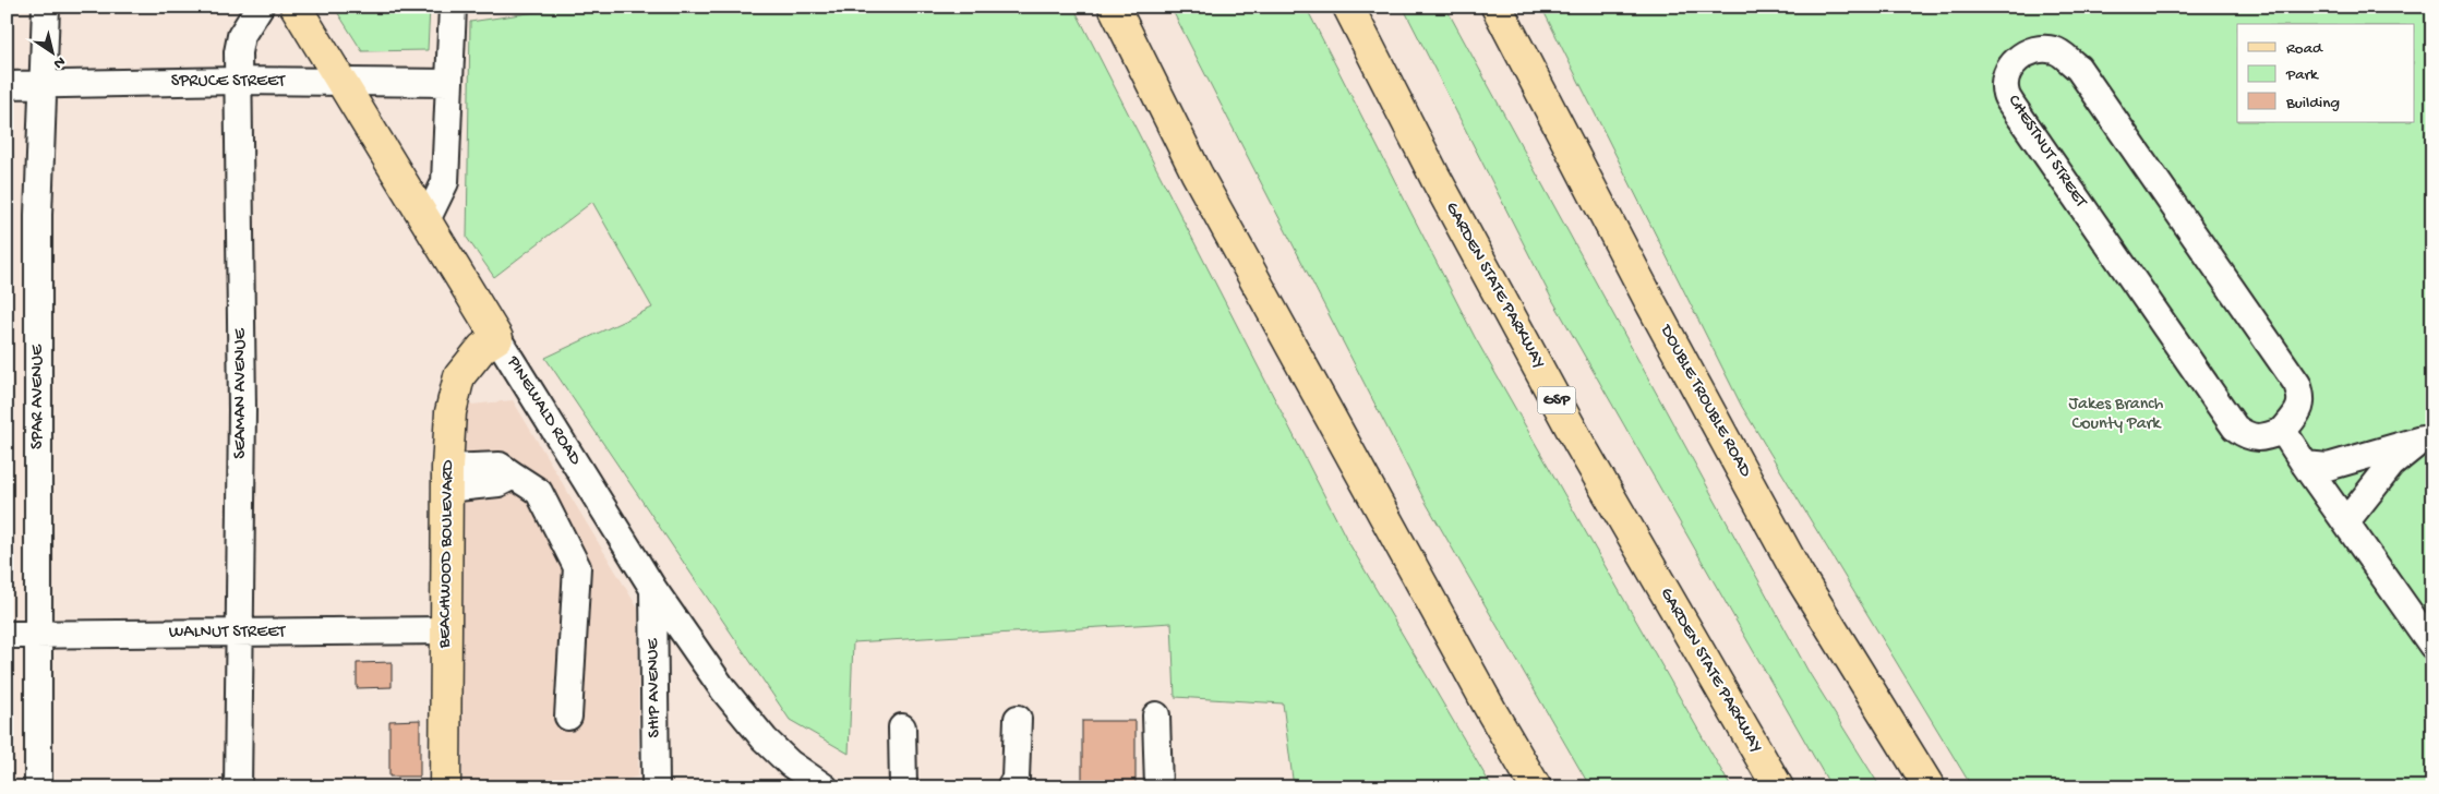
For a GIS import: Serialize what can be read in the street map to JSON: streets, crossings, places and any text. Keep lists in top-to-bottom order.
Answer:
{
  "streets": {
    "main road": [
      "GARDEN STATE PARKWAY",
      "GSP",
      "DOUBLE TROUBLE ROAD",
      "PINEWALD ROAD",
      "BEACHWOOD BOULEVARD"
    ],
    "street": [
      "SPRUCE STREET",
      "CHESTNUT STREET",
      "SEAMAN AVENUE",
      "SPAR AVENUE",
      "WALNUT STREET",
      "SHIP AVENUE"
    ]
  },
  "crossings": [
    ["SPRUCE STREET", "SEAMAN AVENUE"],
    ["SPRUCE STREET", "SPAR AVENUE"],
    ["SPRUCE STREET", "PINEWALD ROAD"],
    ["SEAMAN AVENUE", "WALNUT STREET"],
    ["SPAR AVENUE", "WALNUT STREET"],
    ["PINEWALD ROAD", "BEACHWOOD BOULEVARD"],
    ["PINEWALD ROAD", "SHIP AVENUE"],
    ["BEACHWOOD BOULEVARD", "WALNUT STREET"]
  ],
  "parks": ["Jakes Branch County Park"],
  "legend": ["Road", "Park", "Building"],
  "north": "bottom right"
}
